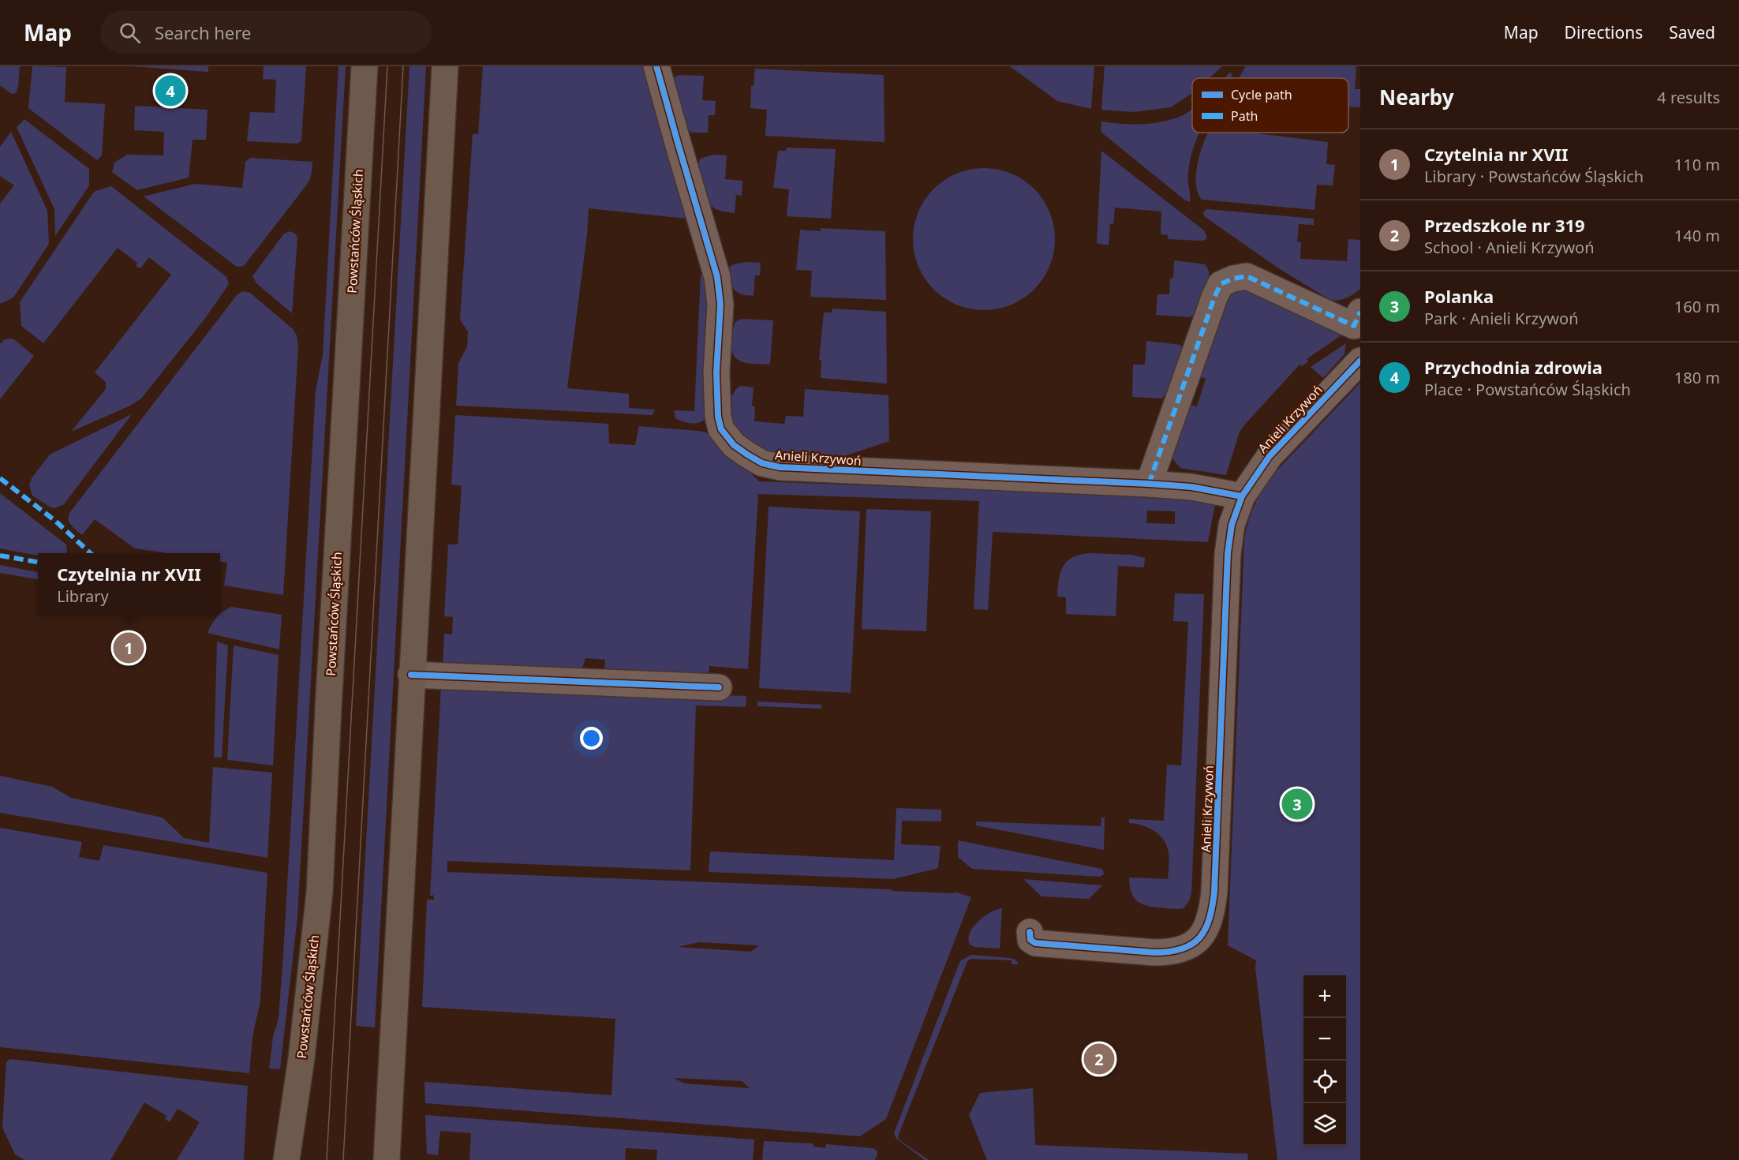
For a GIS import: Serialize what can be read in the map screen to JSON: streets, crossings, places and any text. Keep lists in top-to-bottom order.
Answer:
{
  "streets": {
    "main road": ["Powstańców Śląskich"],
    "street": ["Anieli Krzywoń"]
  },
  "legend": ["Cycle path", "Path"],
  "page": {
    "header": "Map",
    "search": "Search here",
    "nav": ["Map", "Directions", "Saved"],
    "heading": ["Nearby", "4 results"],
    "pins": [
      "4",
      "1",
      "3",
      "2"
    ],
    "list": [
      {
        "mark": "1",
        "name": "Czytelnia nr XVII",
        "note": "Library · Powstańców Śląskich",
        "value": "110 m"
      },
      {
        "mark": "2",
        "name": "Przedszkole nr 319",
        "note": "School · Anieli Krzywoń",
        "value": "140 m"
      },
      {
        "mark": "3",
        "name": "Polanka",
        "note": "Park · Anieli Krzywoń",
        "value": "160 m"
      },
      {
        "mark": "4",
        "name": "Przychodnia zdrowia",
        "note": "Place · Powstańców Śląskich",
        "value": "180 m"
      }
    ],
    "popup": ["Czytelnia nr XVII", "Library"],
    "map_buttons": ["+", "−"]
  }
}
